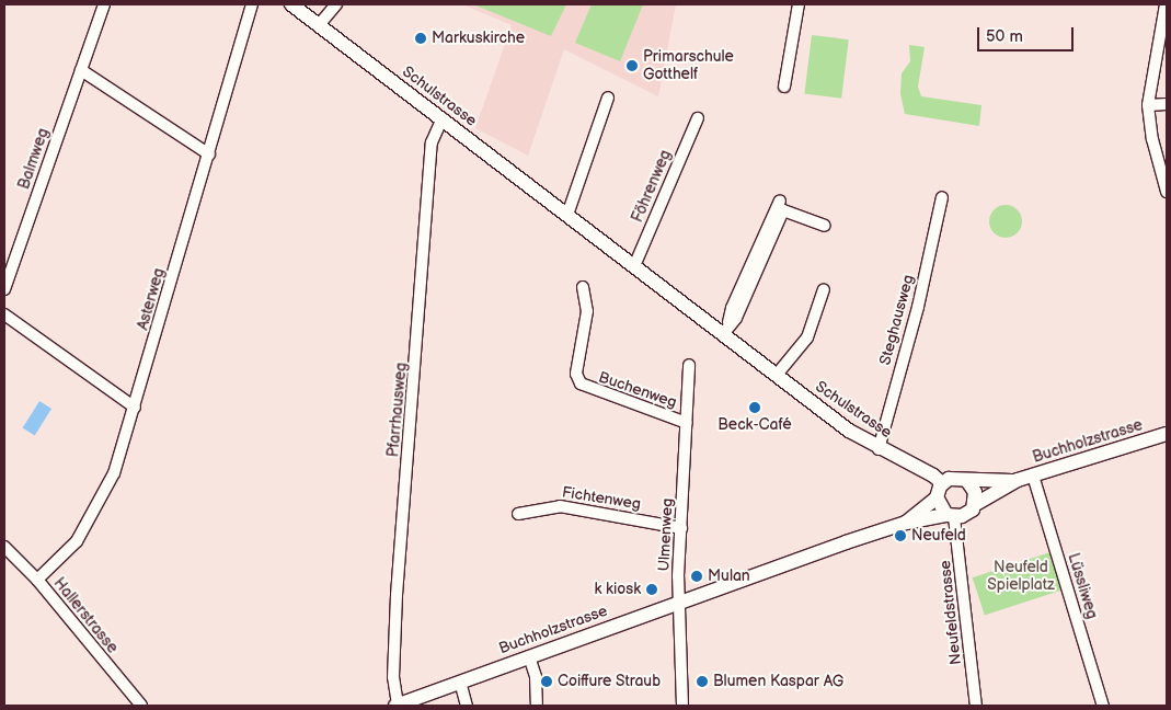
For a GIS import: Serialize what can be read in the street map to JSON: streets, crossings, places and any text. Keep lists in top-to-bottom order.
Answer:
{
  "streets": {
    "street": [
      "Schulstrasse",
      "Balmweg",
      "Föhrenweg",
      "Asterweg",
      "Steghausweg",
      "Buchenweg",
      "Pfarrhausweg",
      "Buchholzstrasse",
      "Fichtenweg",
      "Ulmenweg",
      "Lüssliweg",
      "Neufeldstrasse",
      "Hallerstrasse"
    ]
  },
  "crossings": [
    ["Schulstrasse", "Föhrenweg"],
    ["Schulstrasse", "Steghausweg"],
    ["Schulstrasse", "Pfarrhausweg"],
    ["Schulstrasse", "Buchholzstrasse"],
    ["Schulstrasse", "Neufeldstrasse"],
    ["Asterweg", "Hallerstrasse"],
    ["Buchenweg", "Ulmenweg"],
    ["Pfarrhausweg", "Buchholzstrasse"],
    ["Buchholzstrasse", "Ulmenweg"],
    ["Buchholzstrasse", "Lüssliweg"],
    ["Buchholzstrasse", "Neufeldstrasse"],
    ["Fichtenweg", "Ulmenweg"]
  ],
  "parks": ["Neufeld Spielplatz"],
  "places": [
    "Markuskirche",
    "Primarschule Gotthelf",
    "Beck-Café",
    "Neufeld",
    "Mulan",
    "k kiosk",
    "Coiffure Straub",
    "Blumen Kaspar AG"
  ],
  "scale_bar": "50 m"
}
